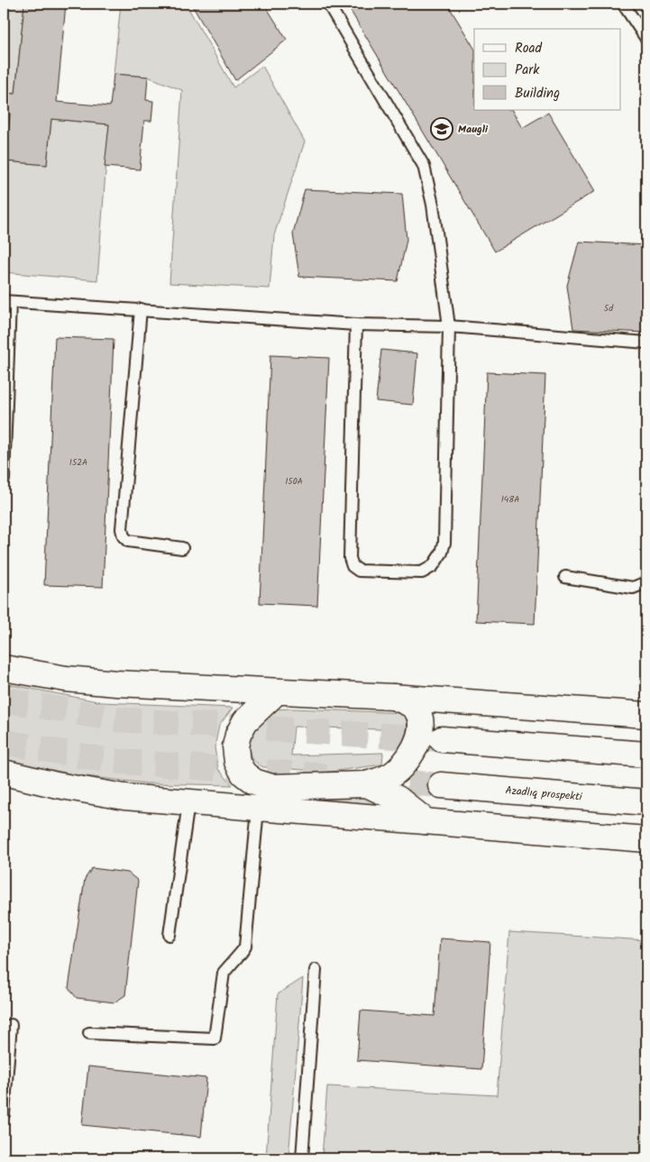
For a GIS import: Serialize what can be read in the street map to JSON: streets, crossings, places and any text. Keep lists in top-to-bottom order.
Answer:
{
  "streets": {
    "main road": ["Azadlıq prospekti"]
  },
  "places": {
    "school or university": ["Maugli"]
  },
  "house_numbers": [
    "5d",
    "152A",
    "150A",
    "148A"
  ],
  "legend": ["Road", "Park", "Building"]
}
